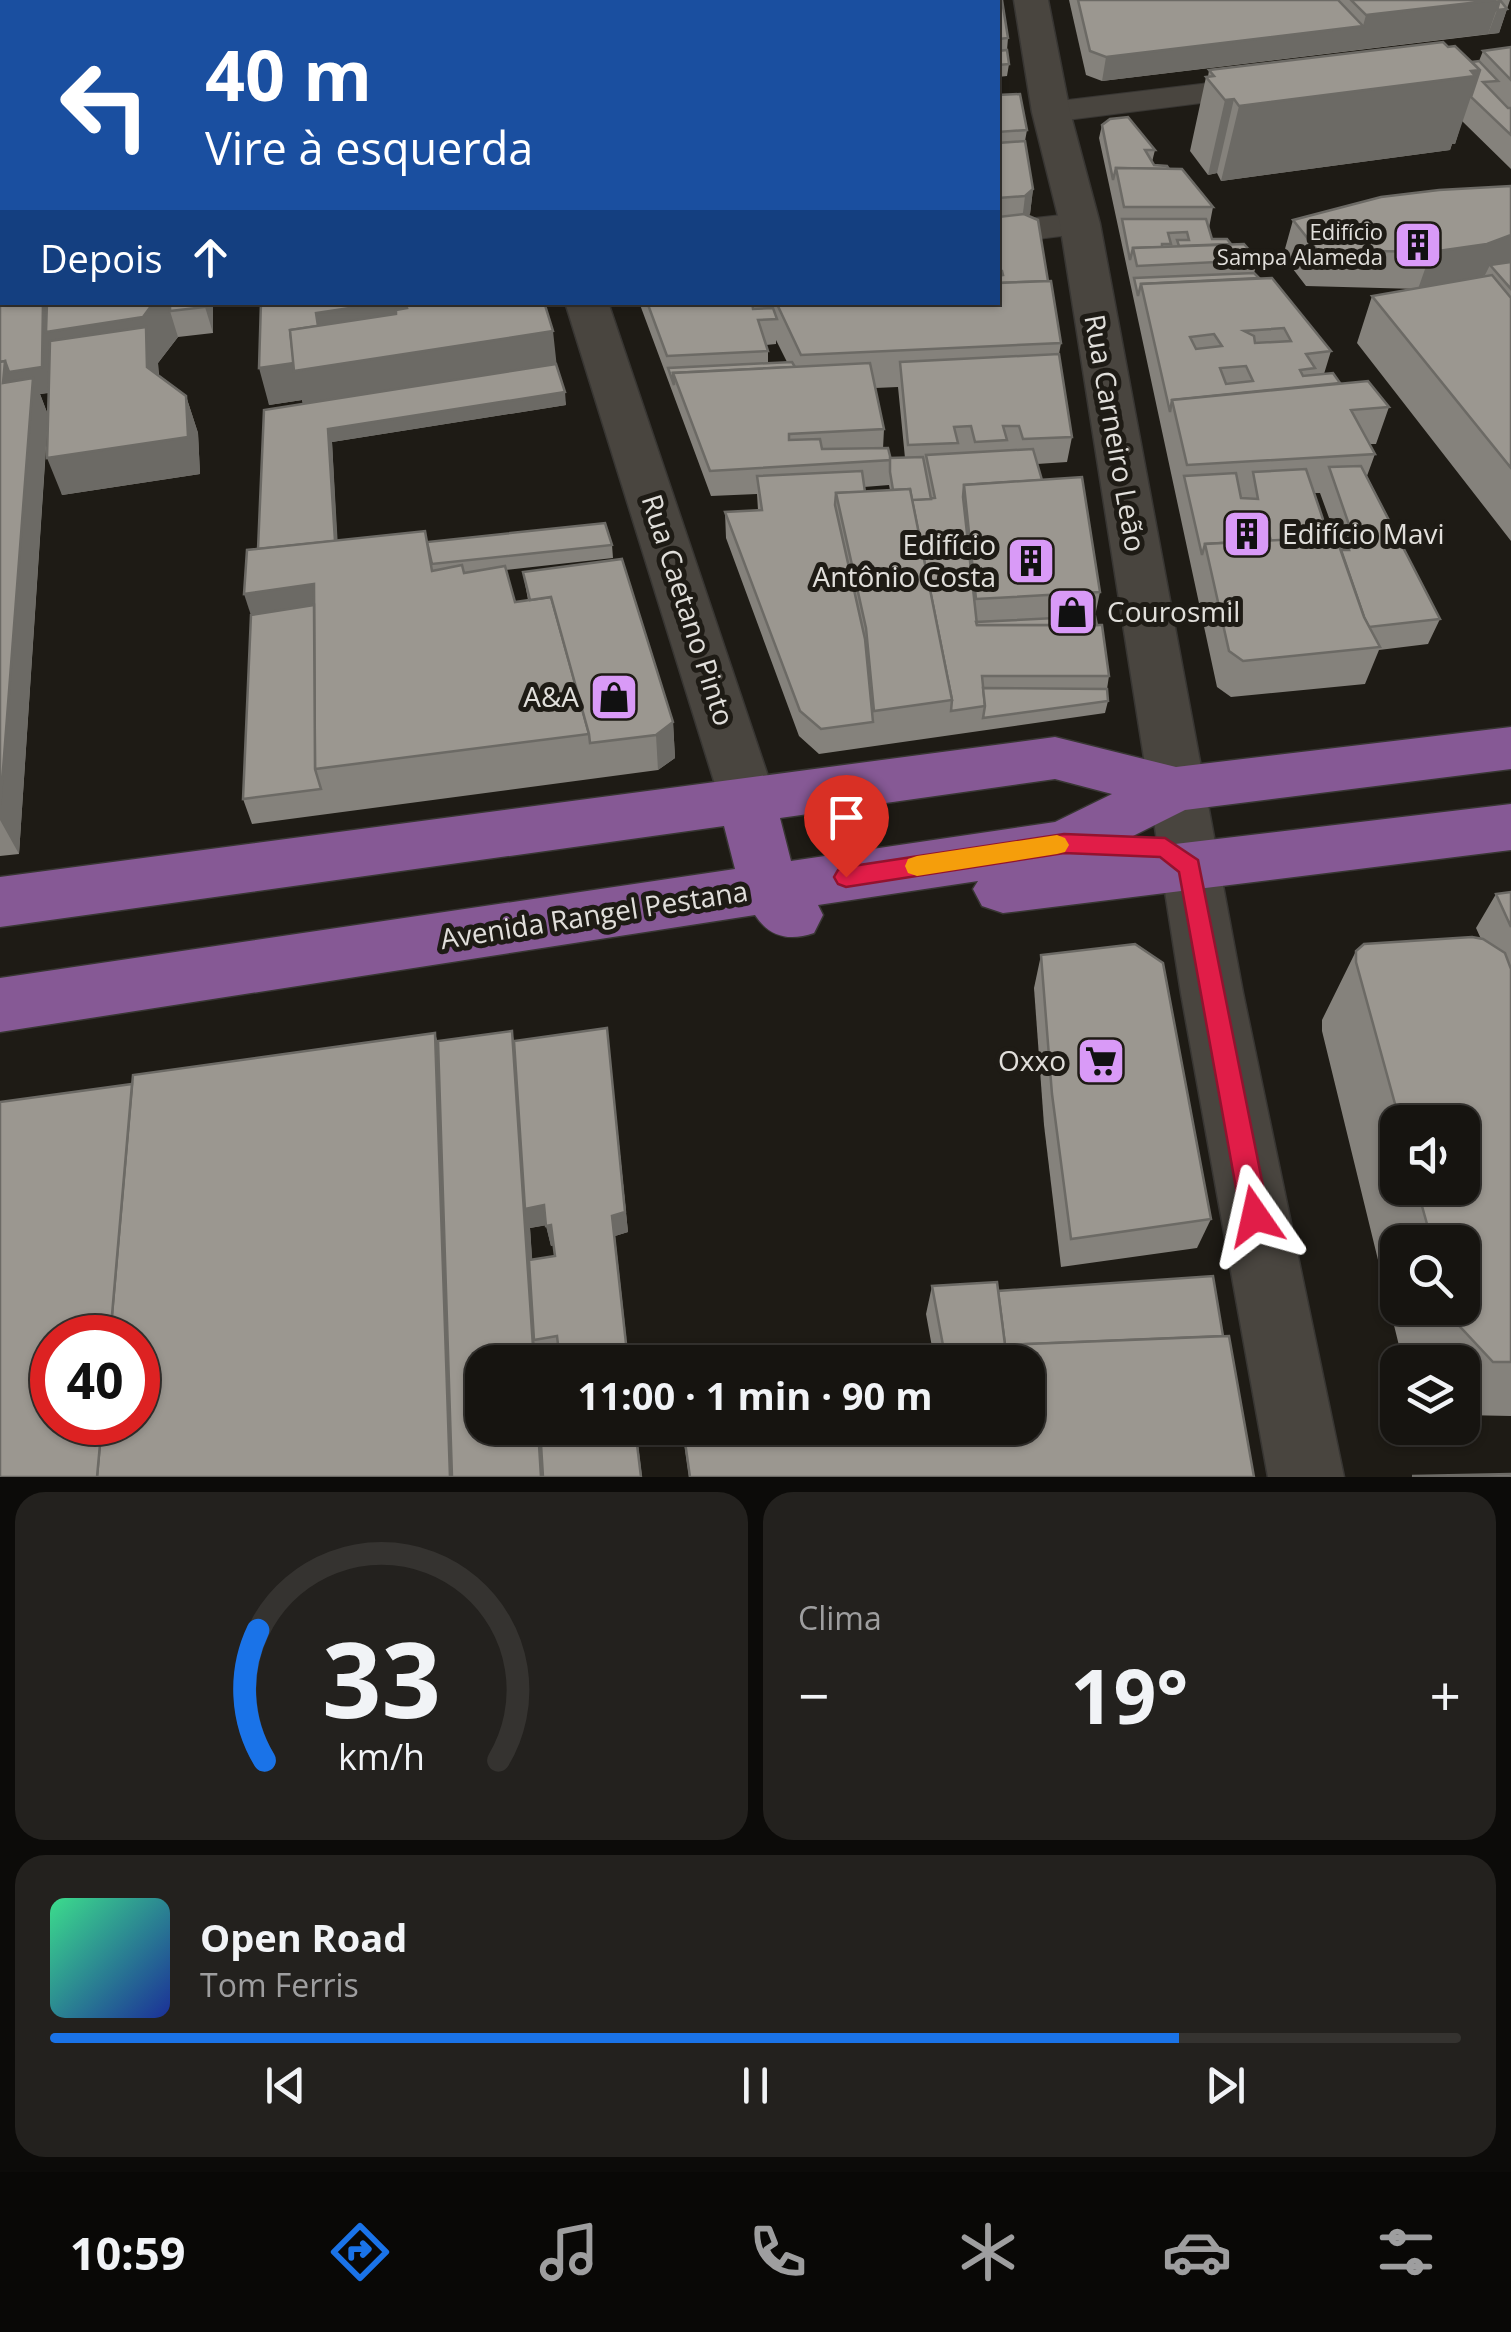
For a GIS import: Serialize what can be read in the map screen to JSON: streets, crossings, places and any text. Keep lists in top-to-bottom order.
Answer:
{
  "streets": {
    "main road": ["Rua Caetano Pinto", "Avenida Rangel Pestana"],
    "street": ["Rua Carneiro Leão"]
  },
  "crossings": [
    ["Rua Carneiro Leão", "Avenida Rangel Pestana"],
    ["Rua Caetano Pinto", "Avenida Rangel Pestana"]
  ],
  "places": {
    "building": ["Edifício Sampa Alameda", "Edifício Mavi", "Edifício Antônio Costa"],
    "shop": ["Courosmil", "A&A"],
    "supermarket": ["Oxxo"]
  },
  "page": {
    "turn": ["40 m", "Vire à esquerda"],
    "then": "Depois",
    "limit": "40",
    "trip": "11:00 · 1 min · 90 m",
    "tile": "Clima",
    "heat": ["−", "19°", "+"],
    "song": ["Open Road", "Tom Ferris"],
    "tabs": "10:59",
    "gauge": ["33", "km/h"]
  }
}
